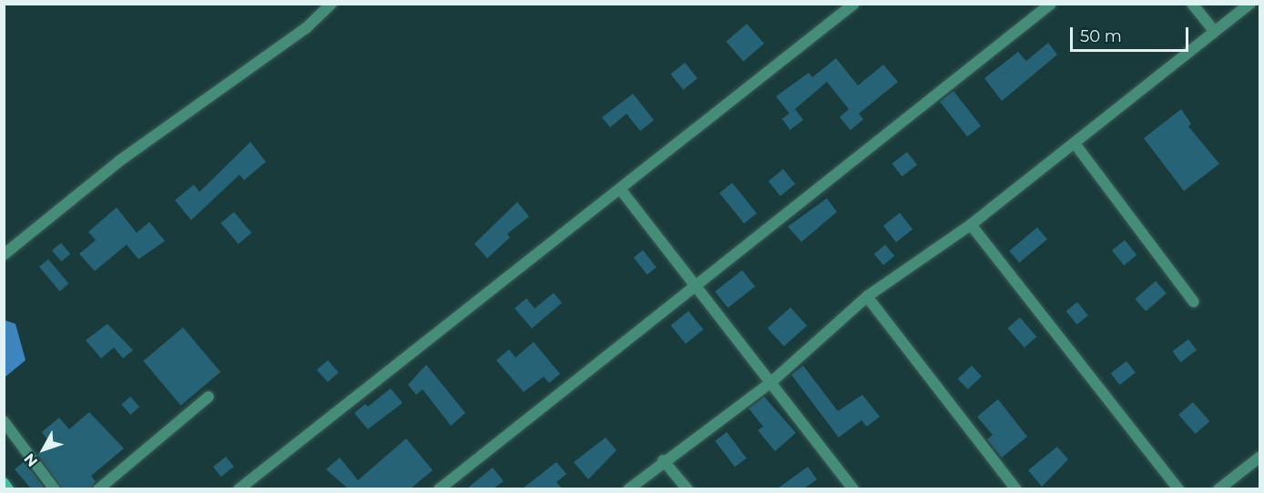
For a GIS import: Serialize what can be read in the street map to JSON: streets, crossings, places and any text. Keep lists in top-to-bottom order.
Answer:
{
  "scale_bar": "50 m",
  "north": "bottom left"
}
